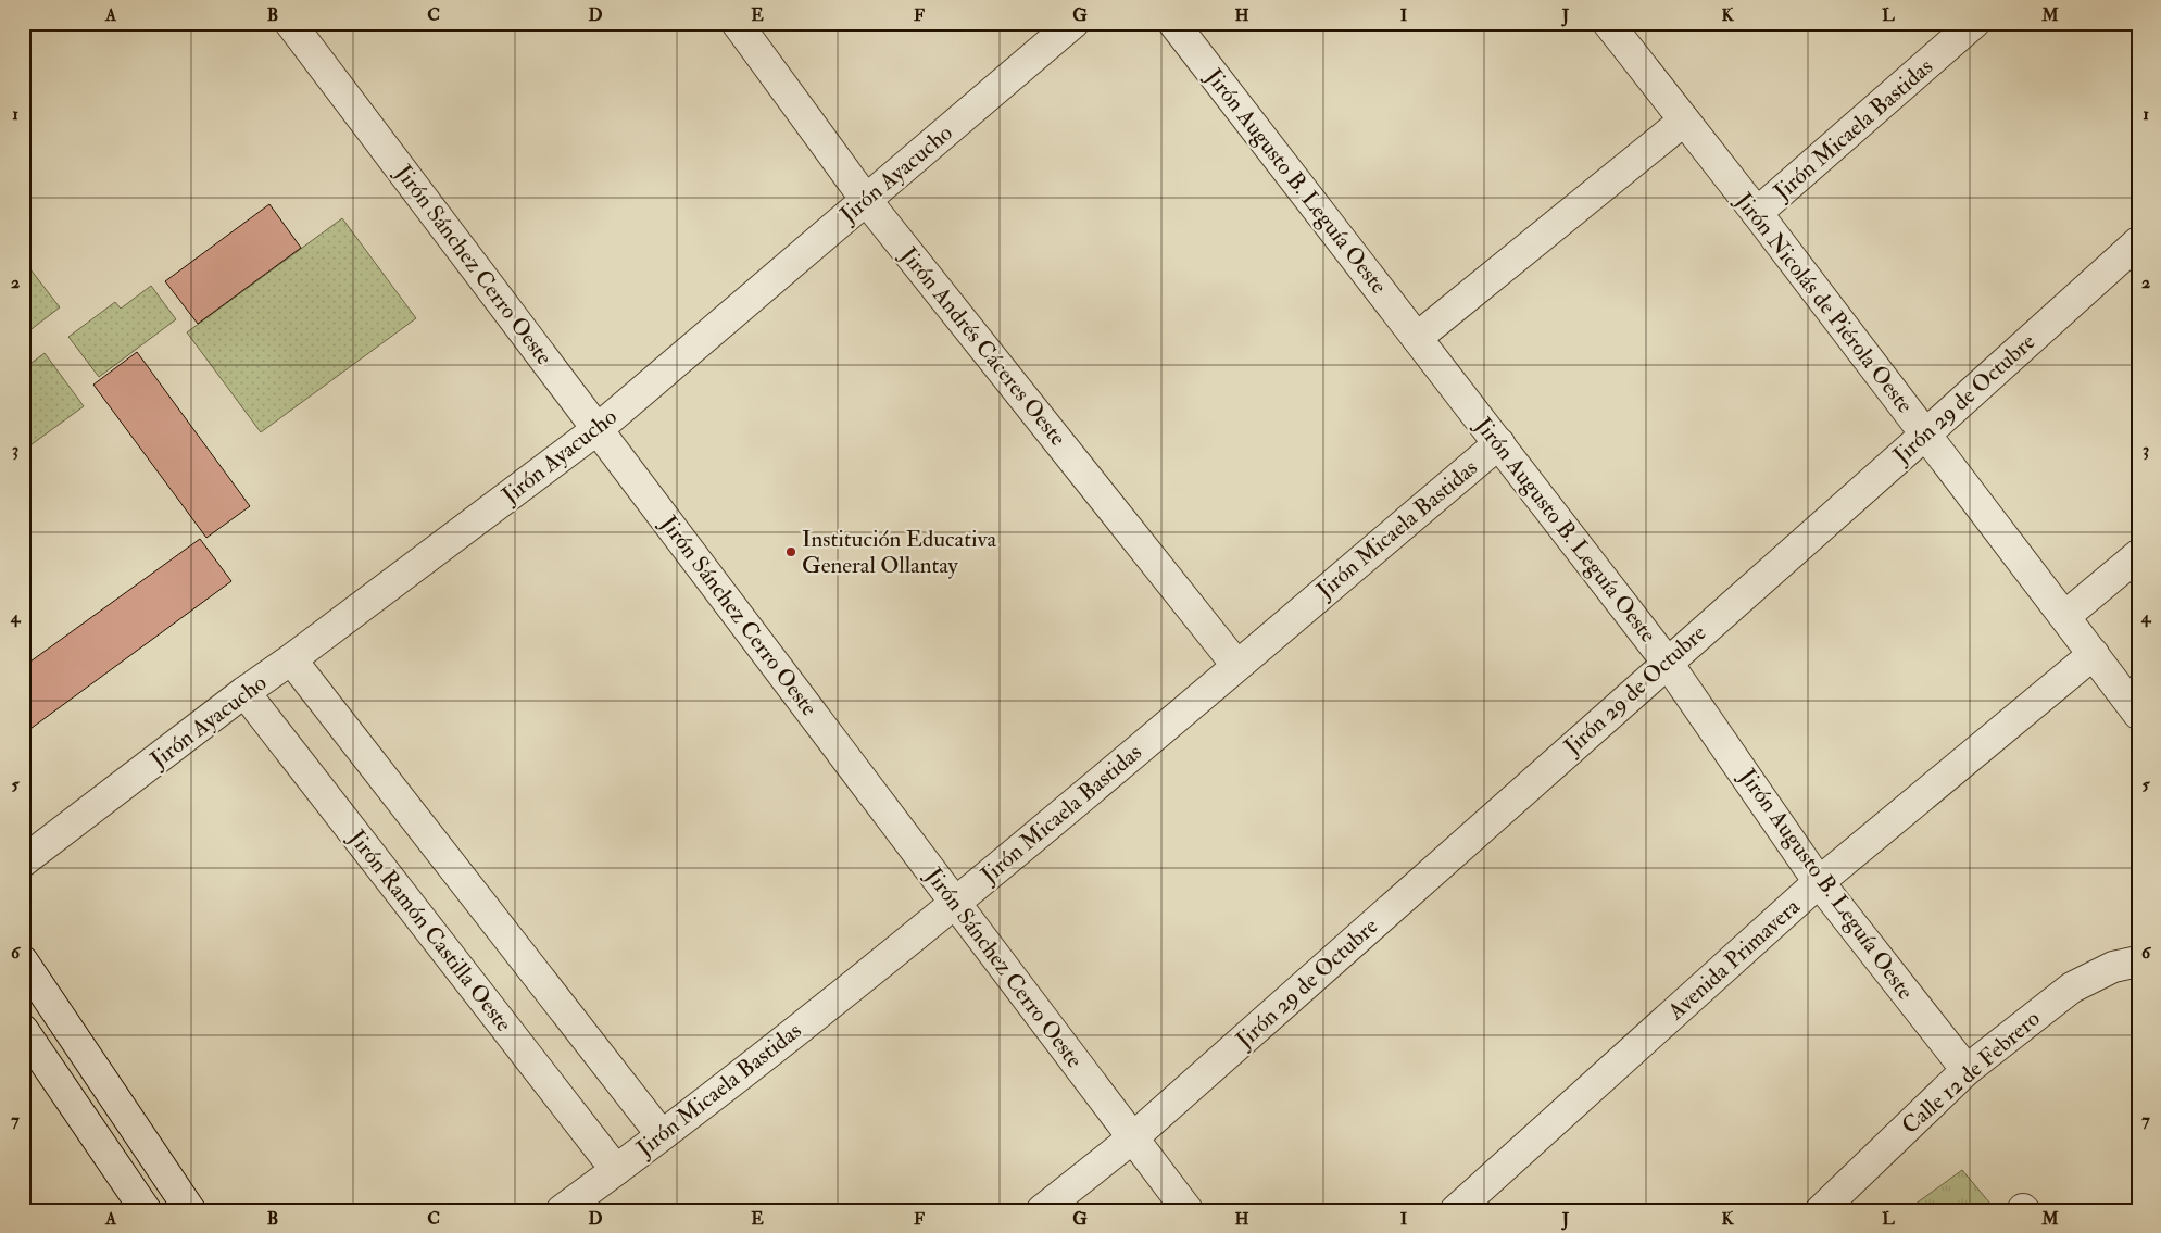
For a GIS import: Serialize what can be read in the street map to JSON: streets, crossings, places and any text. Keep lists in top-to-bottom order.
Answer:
{
  "streets": {
    "street": [
      "Jirón Micaela Bastidas",
      "Jirón Ayacucho",
      "Jirón Augusto B. Leguía Oeste",
      "Jirón Sánchez Cerro Oeste",
      "Jirón Nicolás de Piérola Oeste",
      "Jirón Andrés Cáceres Oeste",
      "Jirón 29 de Octubre",
      "Jirón Ramón Castilla Oeste",
      "Avenida Primavera",
      "Calle 12 de Febrero"
    ]
  },
  "crossings": [
    ["Jirón Micaela Bastidas", "Jirón Augusto B. Leguía Oeste"],
    ["Jirón Micaela Bastidas", "Jirón Sánchez Cerro Oeste"],
    ["Jirón Micaela Bastidas", "Jirón Nicolás de Piérola Oeste"],
    ["Jirón Micaela Bastidas", "Jirón Andrés Cáceres Oeste"],
    ["Jirón Micaela Bastidas", "Jirón Ramón Castilla Oeste"],
    ["Jirón Ayacucho", "Jirón Sánchez Cerro Oeste"],
    ["Jirón Ayacucho", "Jirón Andrés Cáceres Oeste"],
    ["Jirón Ayacucho", "Jirón Ramón Castilla Oeste"],
    ["Jirón Augusto B. Leguía Oeste", "Jirón 29 de Octubre"],
    ["Jirón Augusto B. Leguía Oeste", "Avenida Primavera"],
    ["Jirón Augusto B. Leguía Oeste", "Calle 12 de Febrero"],
    ["Jirón Sánchez Cerro Oeste", "Jirón 29 de Octubre"],
    ["Jirón Nicolás de Piérola Oeste", "Jirón 29 de Octubre"],
    ["Jirón Nicolás de Piérola Oeste", "Avenida Primavera"]
  ],
  "places": ["Institución Educativa General Ollantay"],
  "grid": {
    "columns": [
      "A",
      "B",
      "C",
      "D",
      "E",
      "F",
      "G",
      "H",
      "I",
      "J",
      "K",
      "L",
      "M"
    ],
    "rows": [
      "1",
      "2",
      "3",
      "4",
      "5",
      "6",
      "7"
    ]
  }
}
